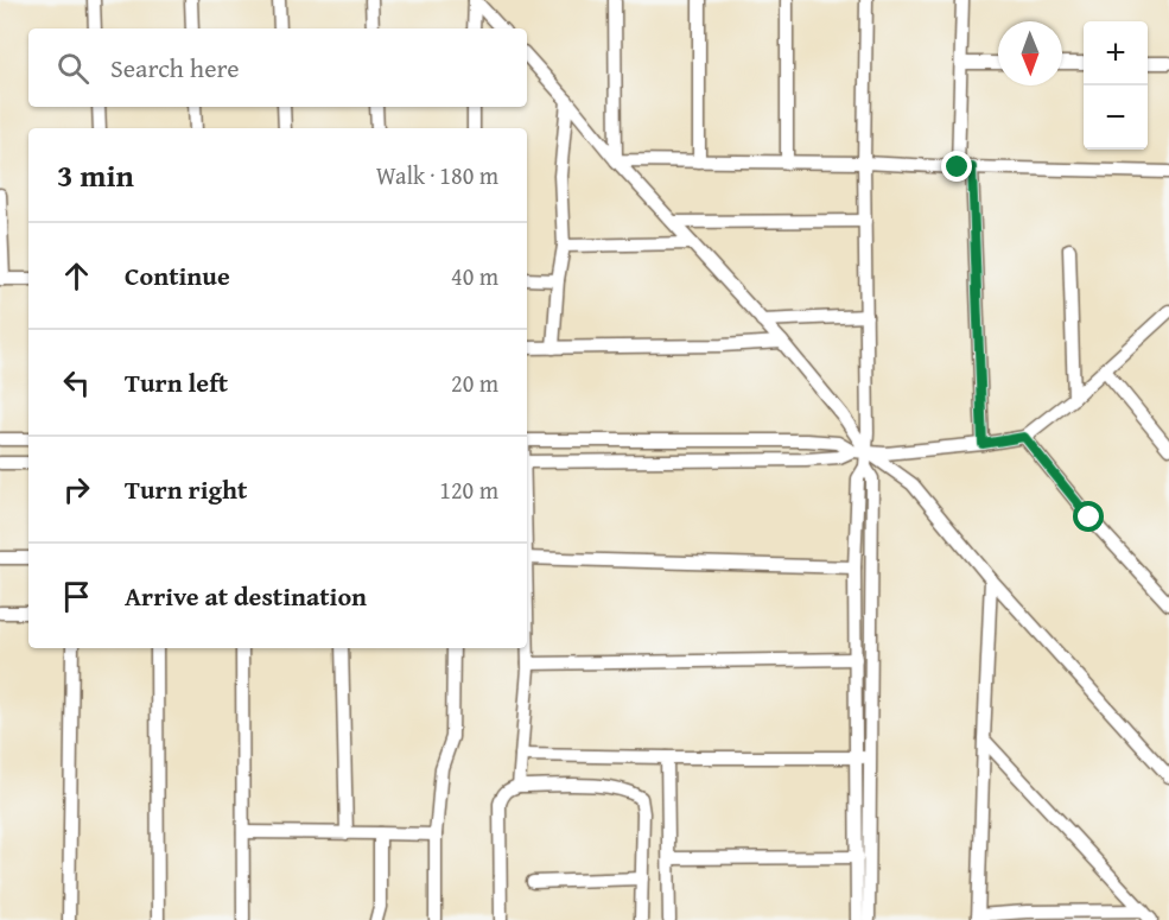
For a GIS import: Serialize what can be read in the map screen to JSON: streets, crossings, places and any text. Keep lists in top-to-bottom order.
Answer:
{
  "north": "bottom",
  "page": {
    "map_buttons": ["+", "−"],
    "search": "Search here",
    "heading": ["3 min", "Walk · 180 m"],
    "list": [
      ["Continue", "40 m"],
      ["Turn left", "20 m"],
      ["Turn right", "120 m"],
      "Arrive at destination"
    ]
  }
}
